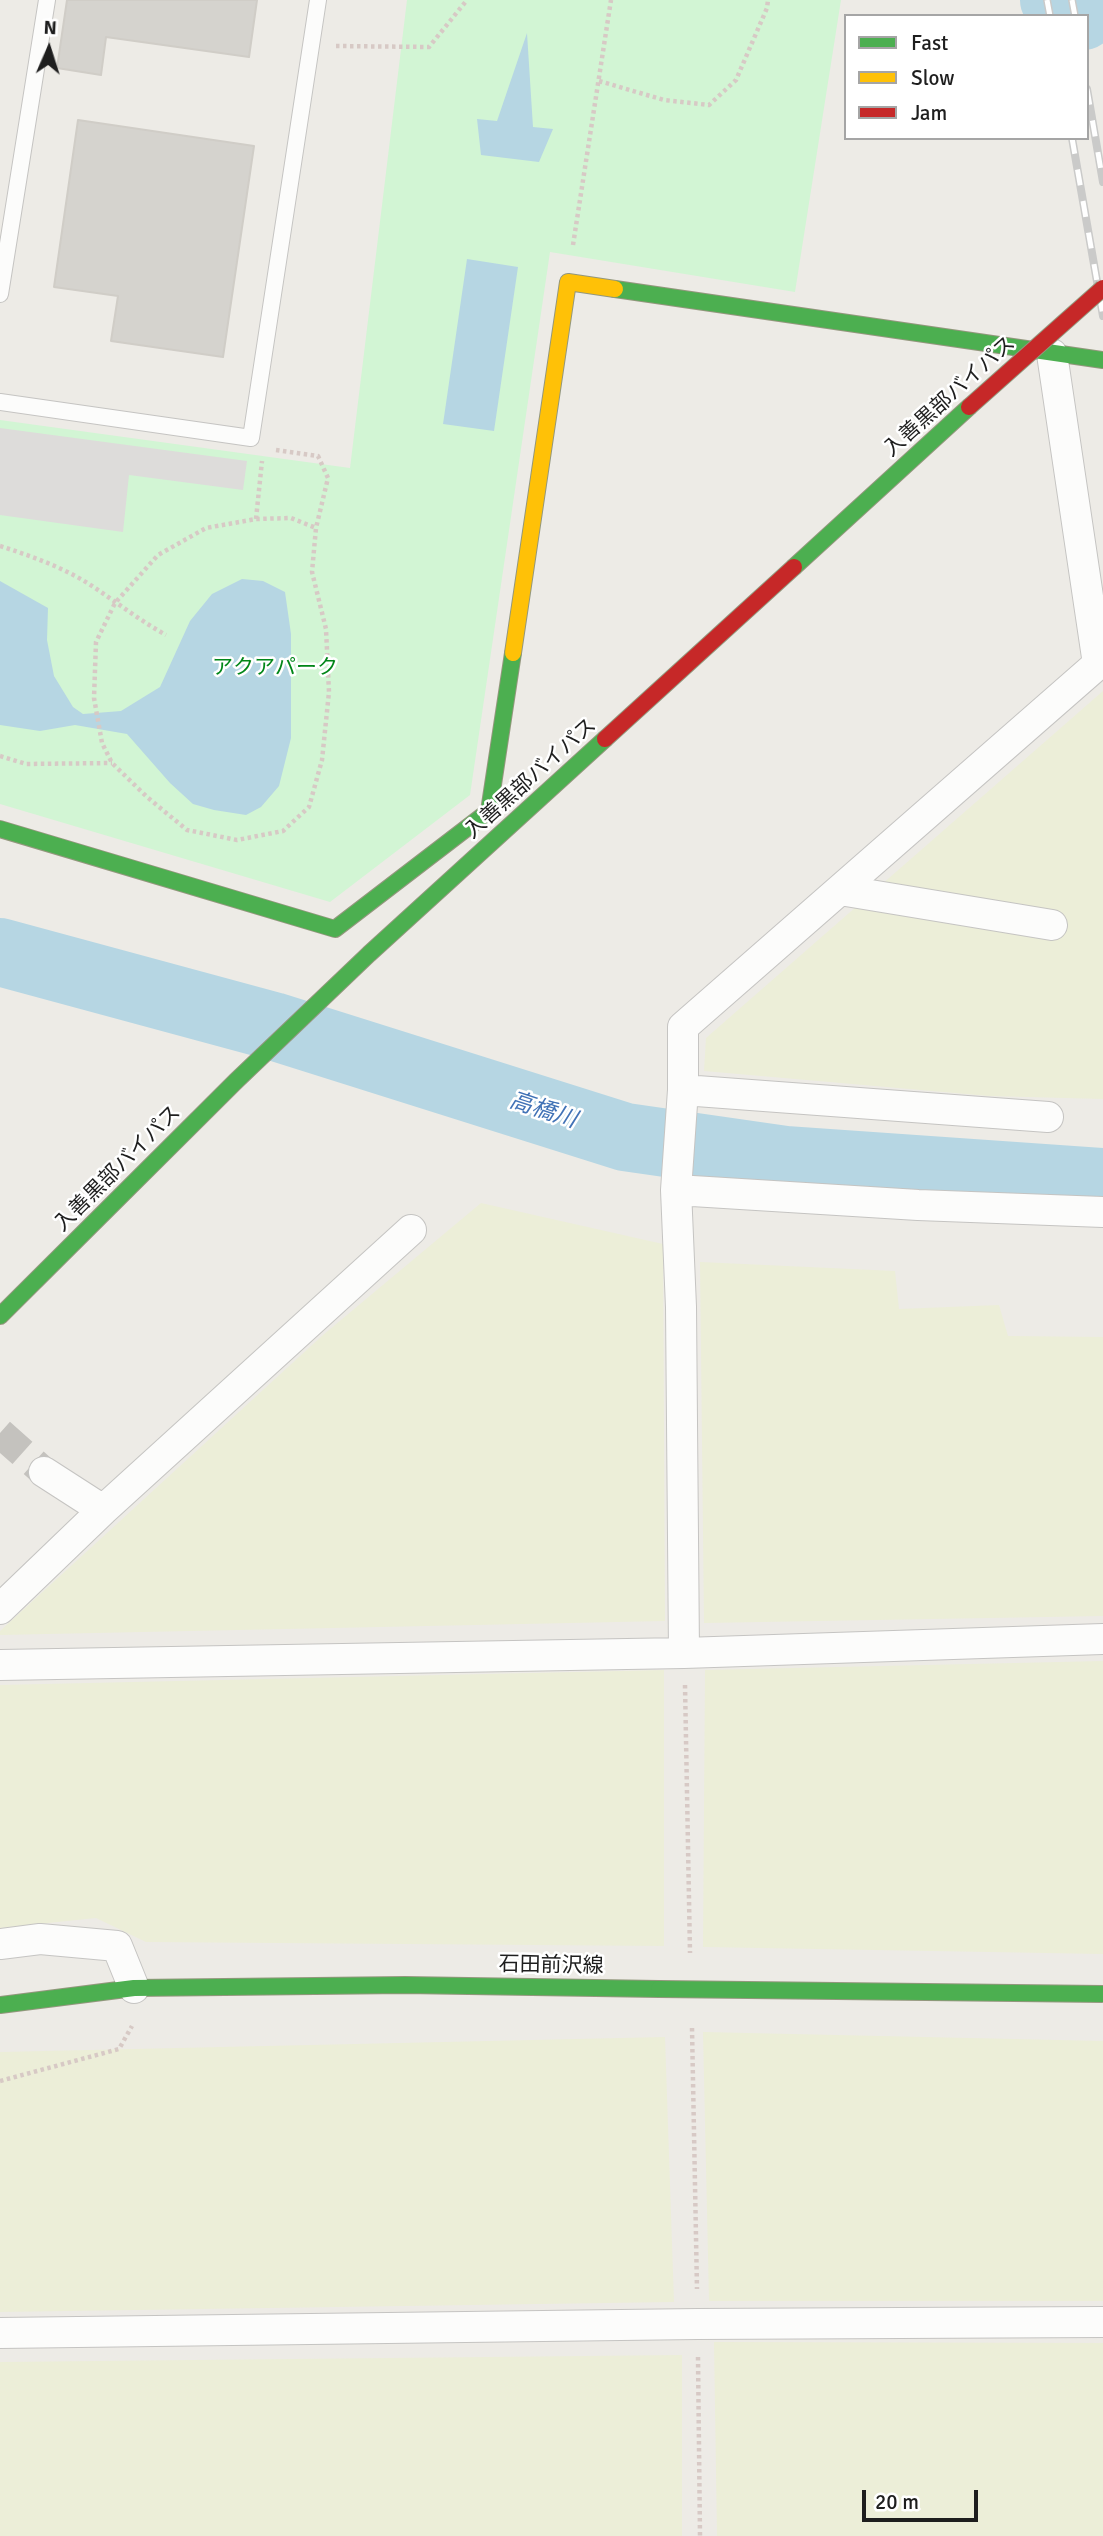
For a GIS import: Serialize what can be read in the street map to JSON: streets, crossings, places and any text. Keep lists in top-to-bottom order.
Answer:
{
  "streets": {
    "main road": ["入善黒部バイパス", "石田前沢線"]
  },
  "water": ["高橋川"],
  "parks": ["アクアパーク"],
  "legend": ["Fast", "Slow", "Jam"],
  "scale_bar": "20 m",
  "north": "top"
}
